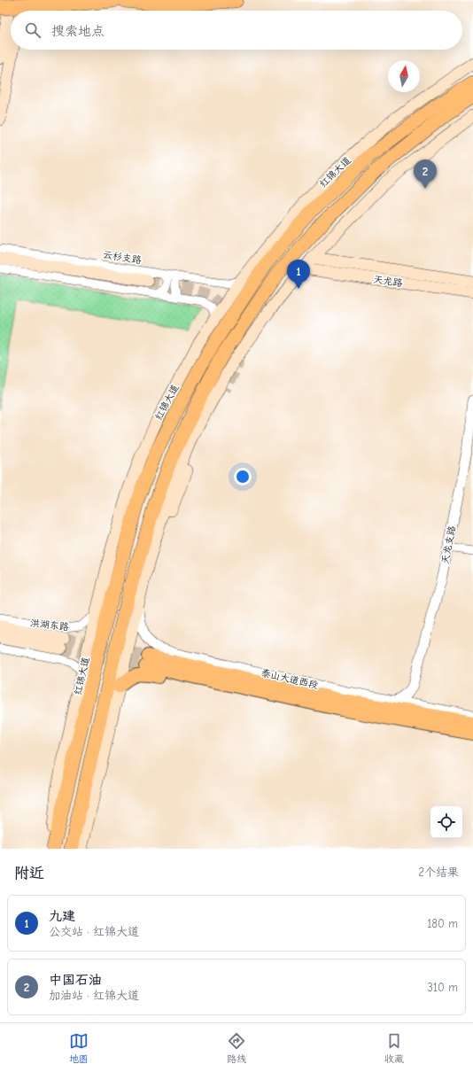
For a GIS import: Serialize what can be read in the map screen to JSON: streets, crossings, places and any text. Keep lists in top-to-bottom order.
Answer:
{
  "streets": {
    "highway": ["红锦大道"],
    "main road": ["天龙路", "洪湖东路", "泰山大道西段"],
    "street": ["云杉支路", "天龙支路"]
  },
  "crossings": [
    ["红锦大道", "云杉支路"],
    ["红锦大道", "洪湖东路"]
  ],
  "north": "top",
  "page": {
    "search": "搜索地点",
    "pins": ["2", "1"],
    "heading": ["附近", "2个结果"],
    "list": [
      {
        "mark": "1",
        "name": "九建",
        "note": "公交站 · 红锦大道",
        "value": "180 m"
      },
      {
        "mark": "2",
        "name": "中国石油",
        "note": "加油站 · 红锦大道",
        "value": "310 m"
      }
    ],
    "nav": ["地图", "路线", "收藏"]
  }
}
